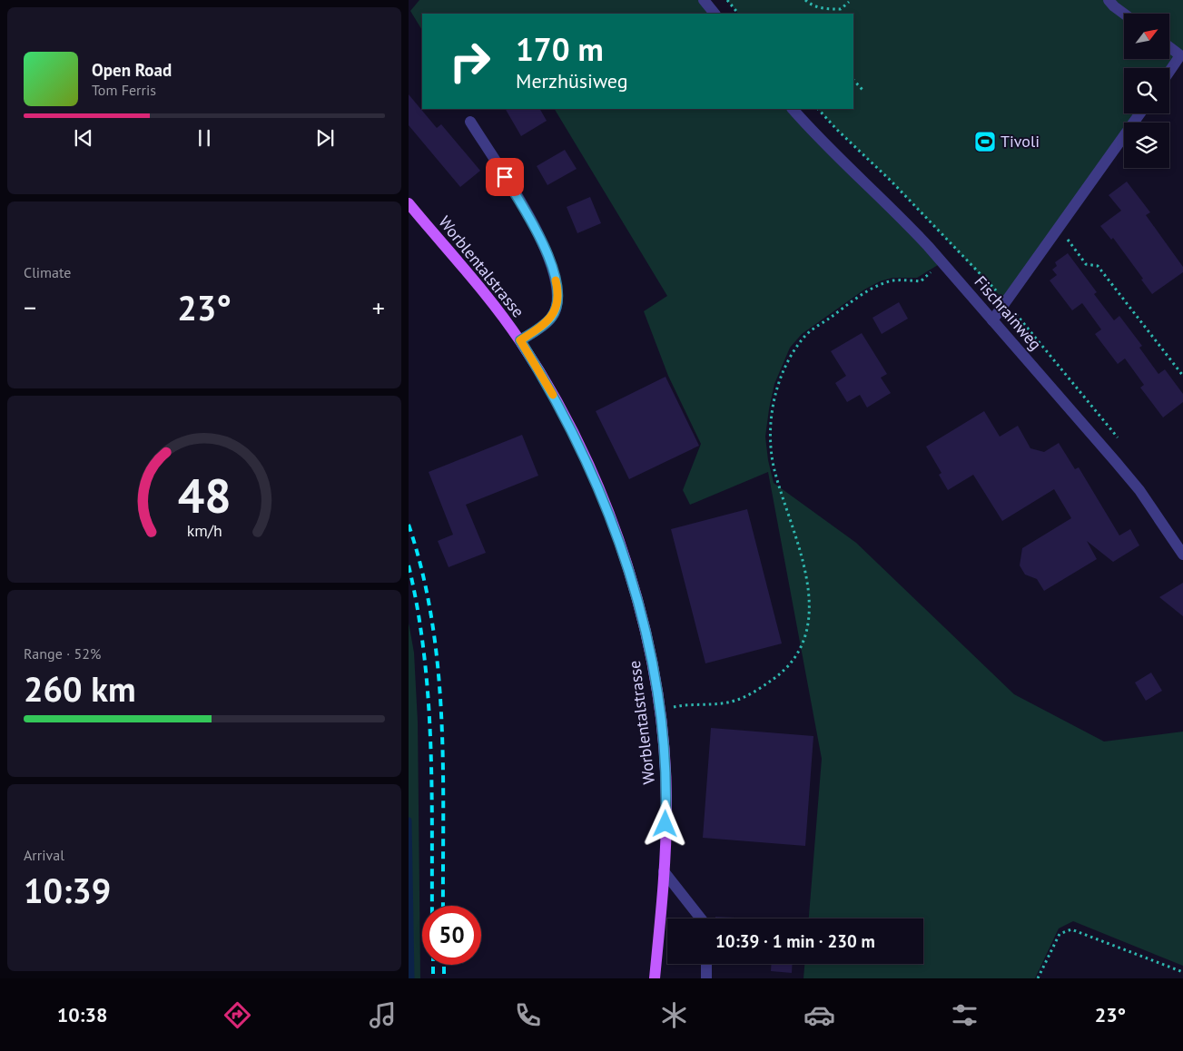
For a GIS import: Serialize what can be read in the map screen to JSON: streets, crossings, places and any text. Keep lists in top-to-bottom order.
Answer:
{
  "streets": {
    "main road": ["Worblentalstrasse"],
    "street": ["Fischrainweg"]
  },
  "places": {
    "sports": ["Tivoli"]
  },
  "north": "top right",
  "page": {
    "turn": ["170 m", "Merzhüsiweg"],
    "song": ["Open Road", "Tom Ferris"],
    "tile": [
      "Climate",
      ["Range · 52%", "260 km"],
      ["Arrival", "10:39"]
    ],
    "heat": ["−", "23°", "+"],
    "limit": "50",
    "trip": "10:39 · 1 min · 230 m",
    "tabs": ["10:38", "23°"],
    "gauge": ["48", "km/h"]
  }
}
